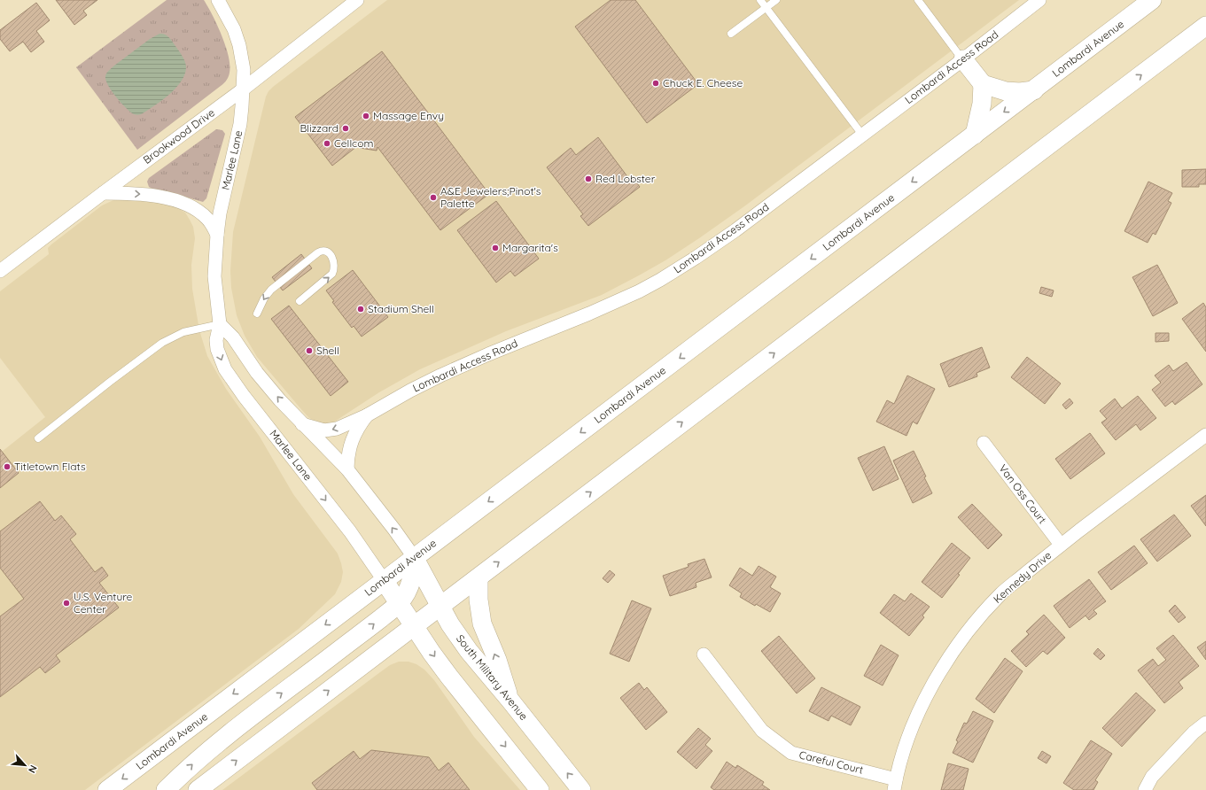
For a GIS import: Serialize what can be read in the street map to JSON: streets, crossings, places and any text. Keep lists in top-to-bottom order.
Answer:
{
  "streets": {
    "main road": ["Lombardi Avenue", "South Military Avenue"],
    "street": [
      "Lombardi Access Road",
      "Brookwood Drive",
      "Marlee Lane",
      "Van Oss Court",
      "Kennedy Drive",
      "Careful Court"
    ]
  },
  "crossings": [
    ["Lombardi Avenue", "Marlee Lane"],
    ["Lombardi Avenue", "South Military Avenue"],
    ["Brookwood Drive", "Marlee Lane"],
    ["Van Oss Court", "Kennedy Drive"],
    ["Kennedy Drive", "Careful Court"]
  ],
  "places": [
    "Chuck E. Cheese",
    "Massage Envy",
    "Blizzard",
    "Cellcom",
    "Red Lobster",
    "A&E Jewelers;Pinot's Palette",
    "Margarita's",
    "Stadium Shell",
    "Shell",
    "Titletown Flats",
    "U.S. Venture Center"
  ],
  "north": "bottom right"
}
